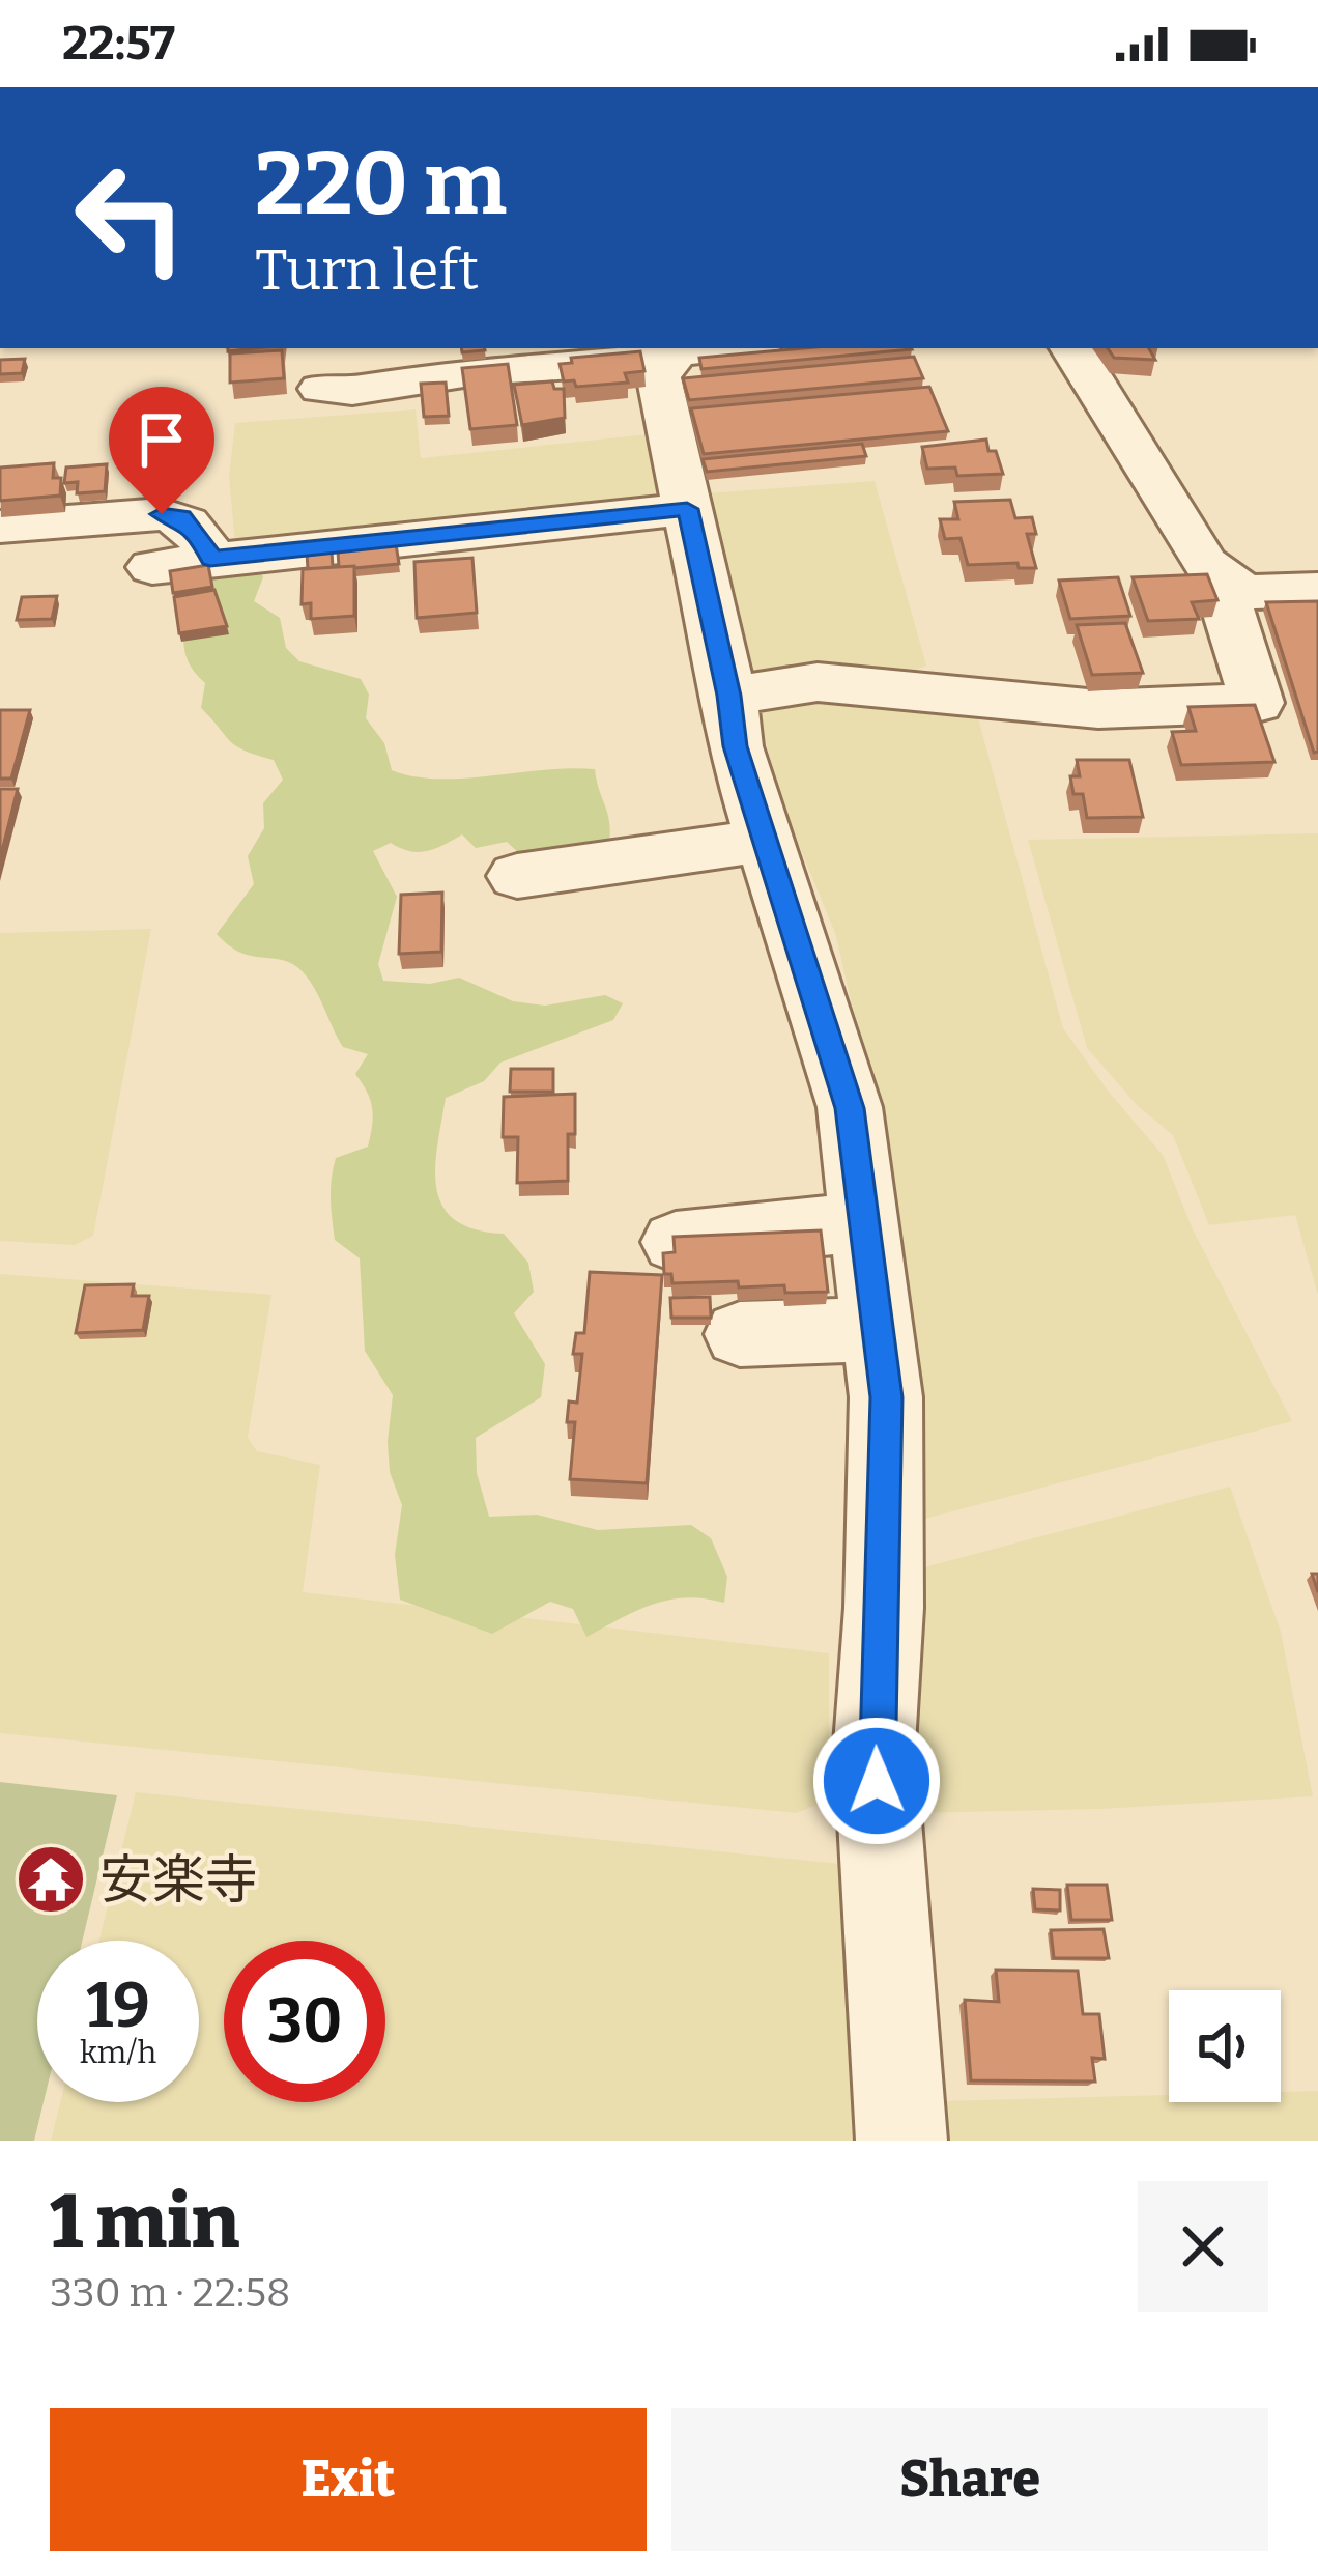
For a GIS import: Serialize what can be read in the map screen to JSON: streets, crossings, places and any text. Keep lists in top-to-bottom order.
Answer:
{
  "places": {
    "temple": ["安楽寺"]
  },
  "page": {
    "status": "22:57",
    "turn": ["220 m", "Turn left"],
    "speed": "19 km/h",
    "limit": "30",
    "heading": ["1 min", "330 m · 22:58"],
    "buttons": ["Exit", "Share"]
  }
}
